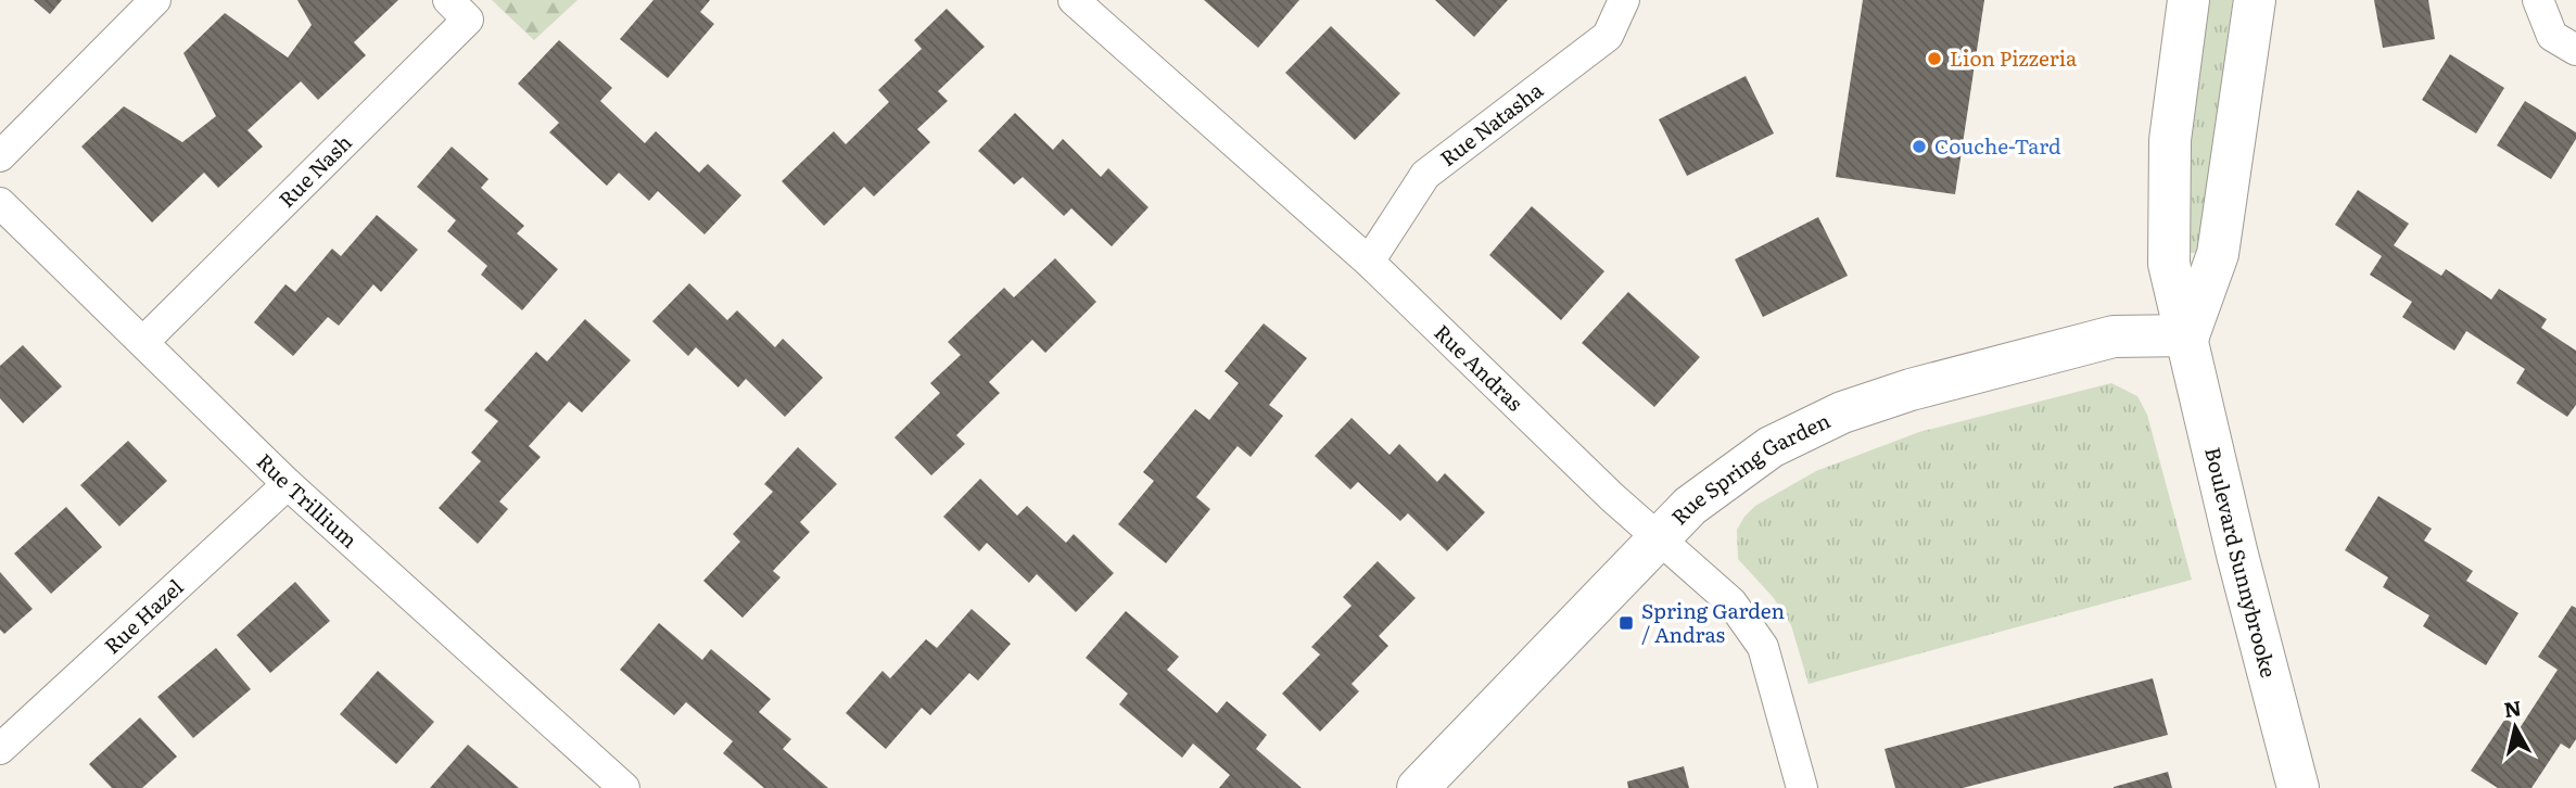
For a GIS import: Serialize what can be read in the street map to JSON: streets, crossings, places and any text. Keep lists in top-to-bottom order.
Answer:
{
  "streets": {
    "street": [
      "Rue Natasha",
      "Rue Nash",
      "Rue Andras",
      "Rue Spring Garden",
      "Rue Trillium",
      "Boulevard Sunnybrooke",
      "Rue Hazel"
    ]
  },
  "crossings": [
    ["Rue Natasha", "Rue Andras"],
    ["Rue Nash", "Rue Trillium"],
    ["Rue Andras", "Rue Spring Garden"],
    ["Rue Spring Garden", "Boulevard Sunnybrooke"],
    ["Rue Trillium", "Rue Hazel"]
  ],
  "places": {
    "other": ["Lion Pizzeria", "Couche-Tard"],
    "transit": ["Spring Garden / Andras"]
  },
  "north": "top"
}
